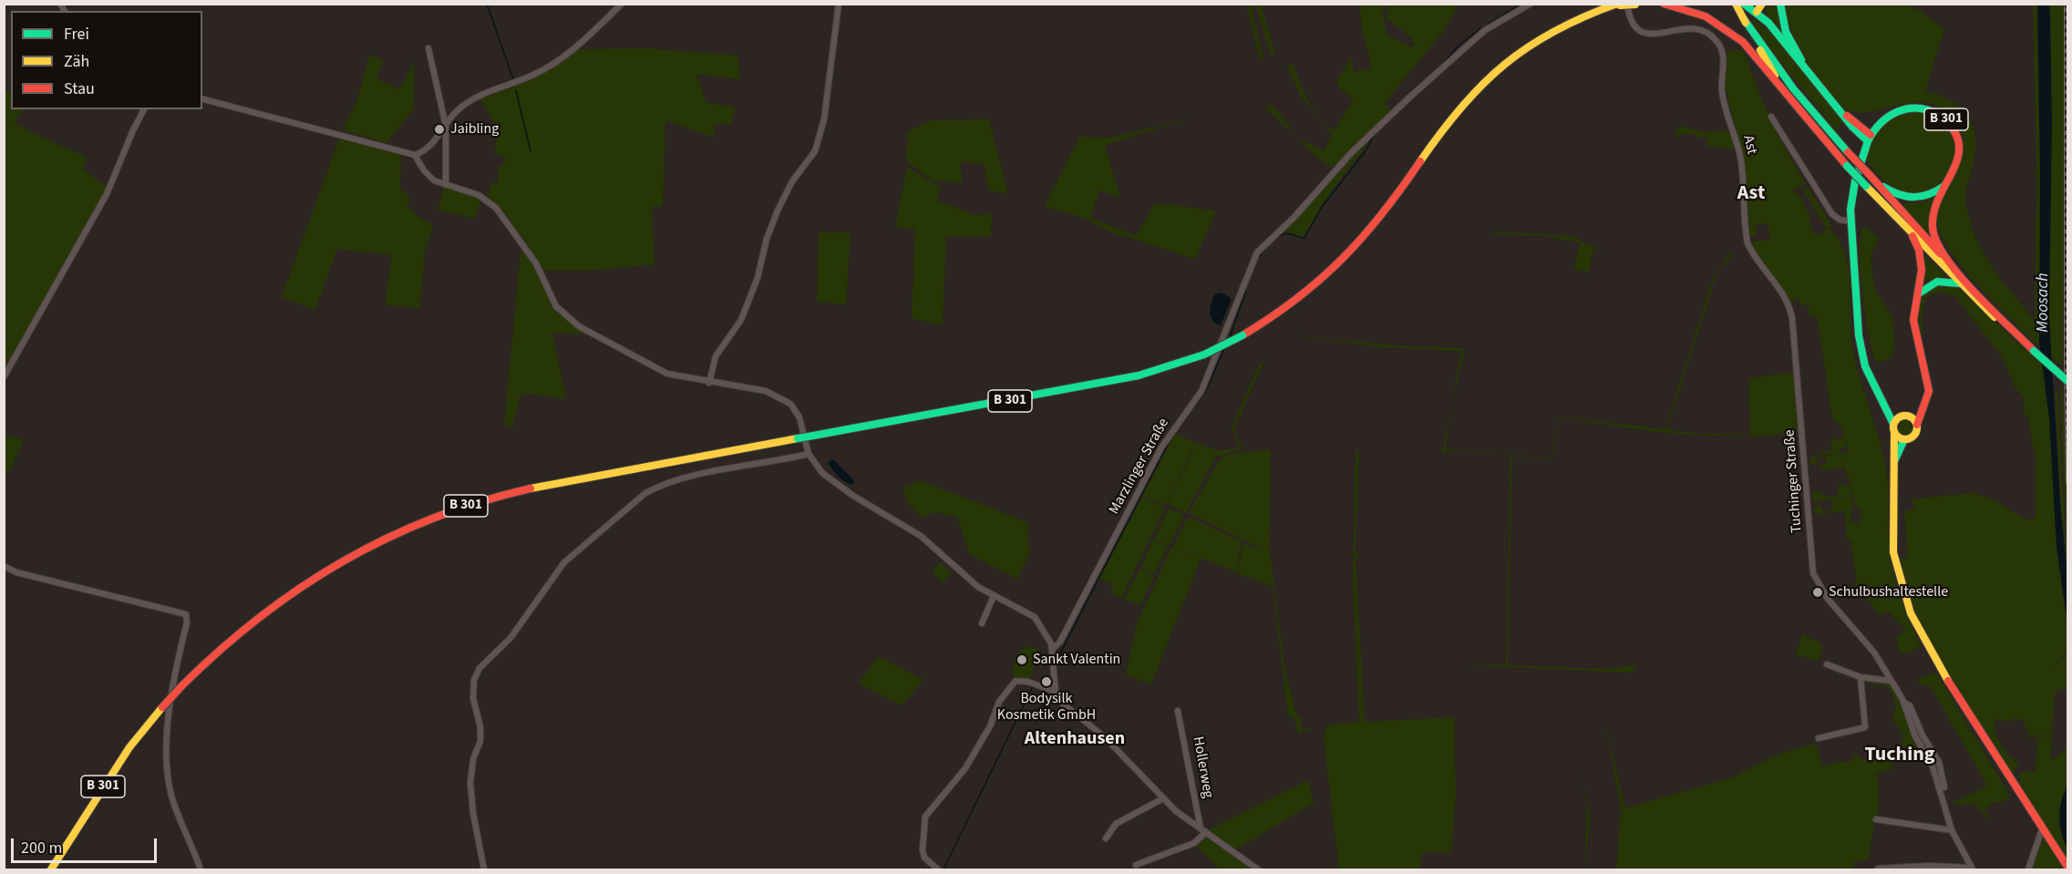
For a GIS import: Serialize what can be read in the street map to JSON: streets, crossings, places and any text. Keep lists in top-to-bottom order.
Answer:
{
  "streets": {
    "main road": ["B 301"],
    "street": [
      "Ast",
      "Marzlinger Straße",
      "Tuchinger Straße",
      "Hollerweg"
    ]
  },
  "crossings": [
    ["B 301", "Ast"],
    ["Ast", "Tuchinger Straße"]
  ],
  "districts": ["Ast", "Altenhausen", "Tuching"],
  "water": ["Moosach"],
  "places": [
    "Jaibling",
    "Schulbushaltestelle",
    "Sankt Valentin",
    "Bodysilk Kosmetik GmbH"
  ],
  "legend": ["Frei", "Zäh", "Stau"],
  "scale_bar": "200 m"
}
